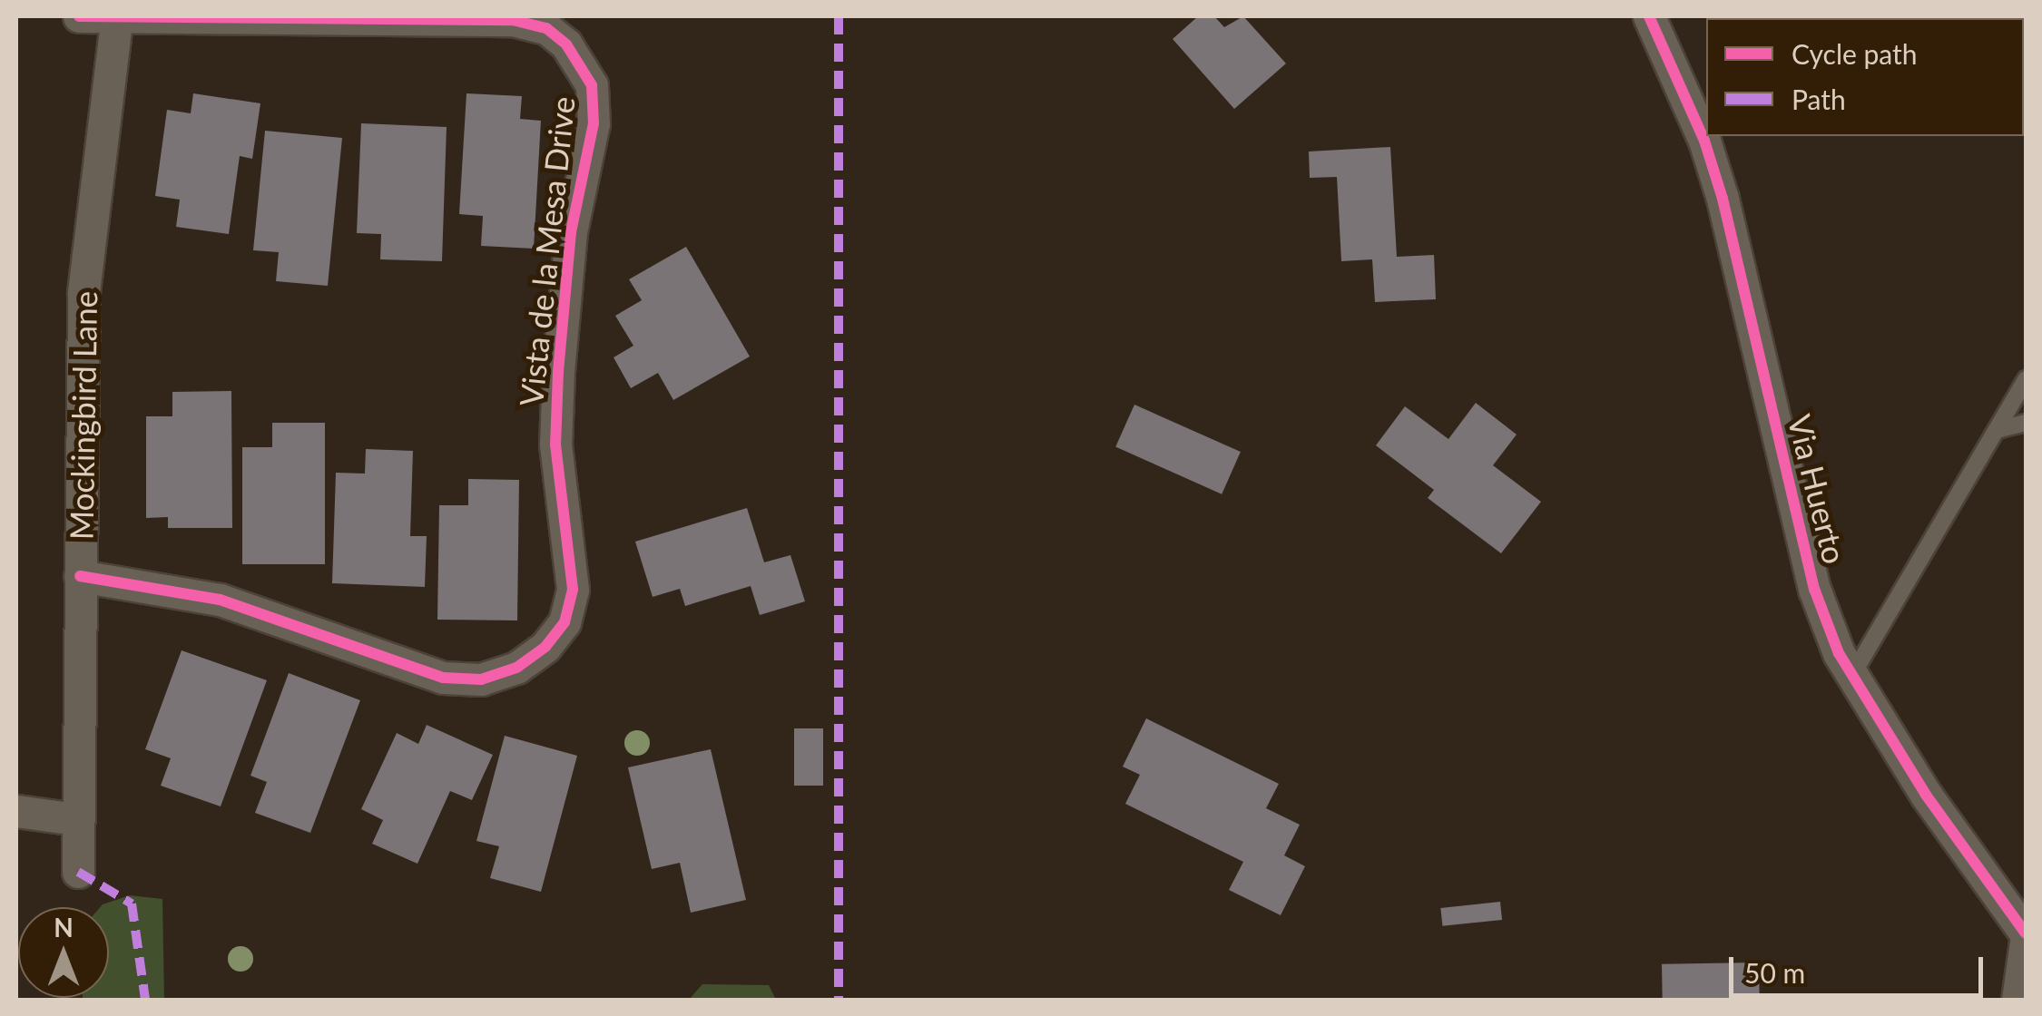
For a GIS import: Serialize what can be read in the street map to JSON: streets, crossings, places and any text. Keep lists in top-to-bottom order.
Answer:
{
  "streets": {
    "street": ["Vista de la Mesa Drive", "Mockingbird Lane", "Via Huerto"]
  },
  "crossings": [
    ["Vista de la Mesa Drive", "Mockingbird Lane"]
  ],
  "legend": ["Cycle path", "Path"],
  "scale_bar": "50 m",
  "north": "top"
}
